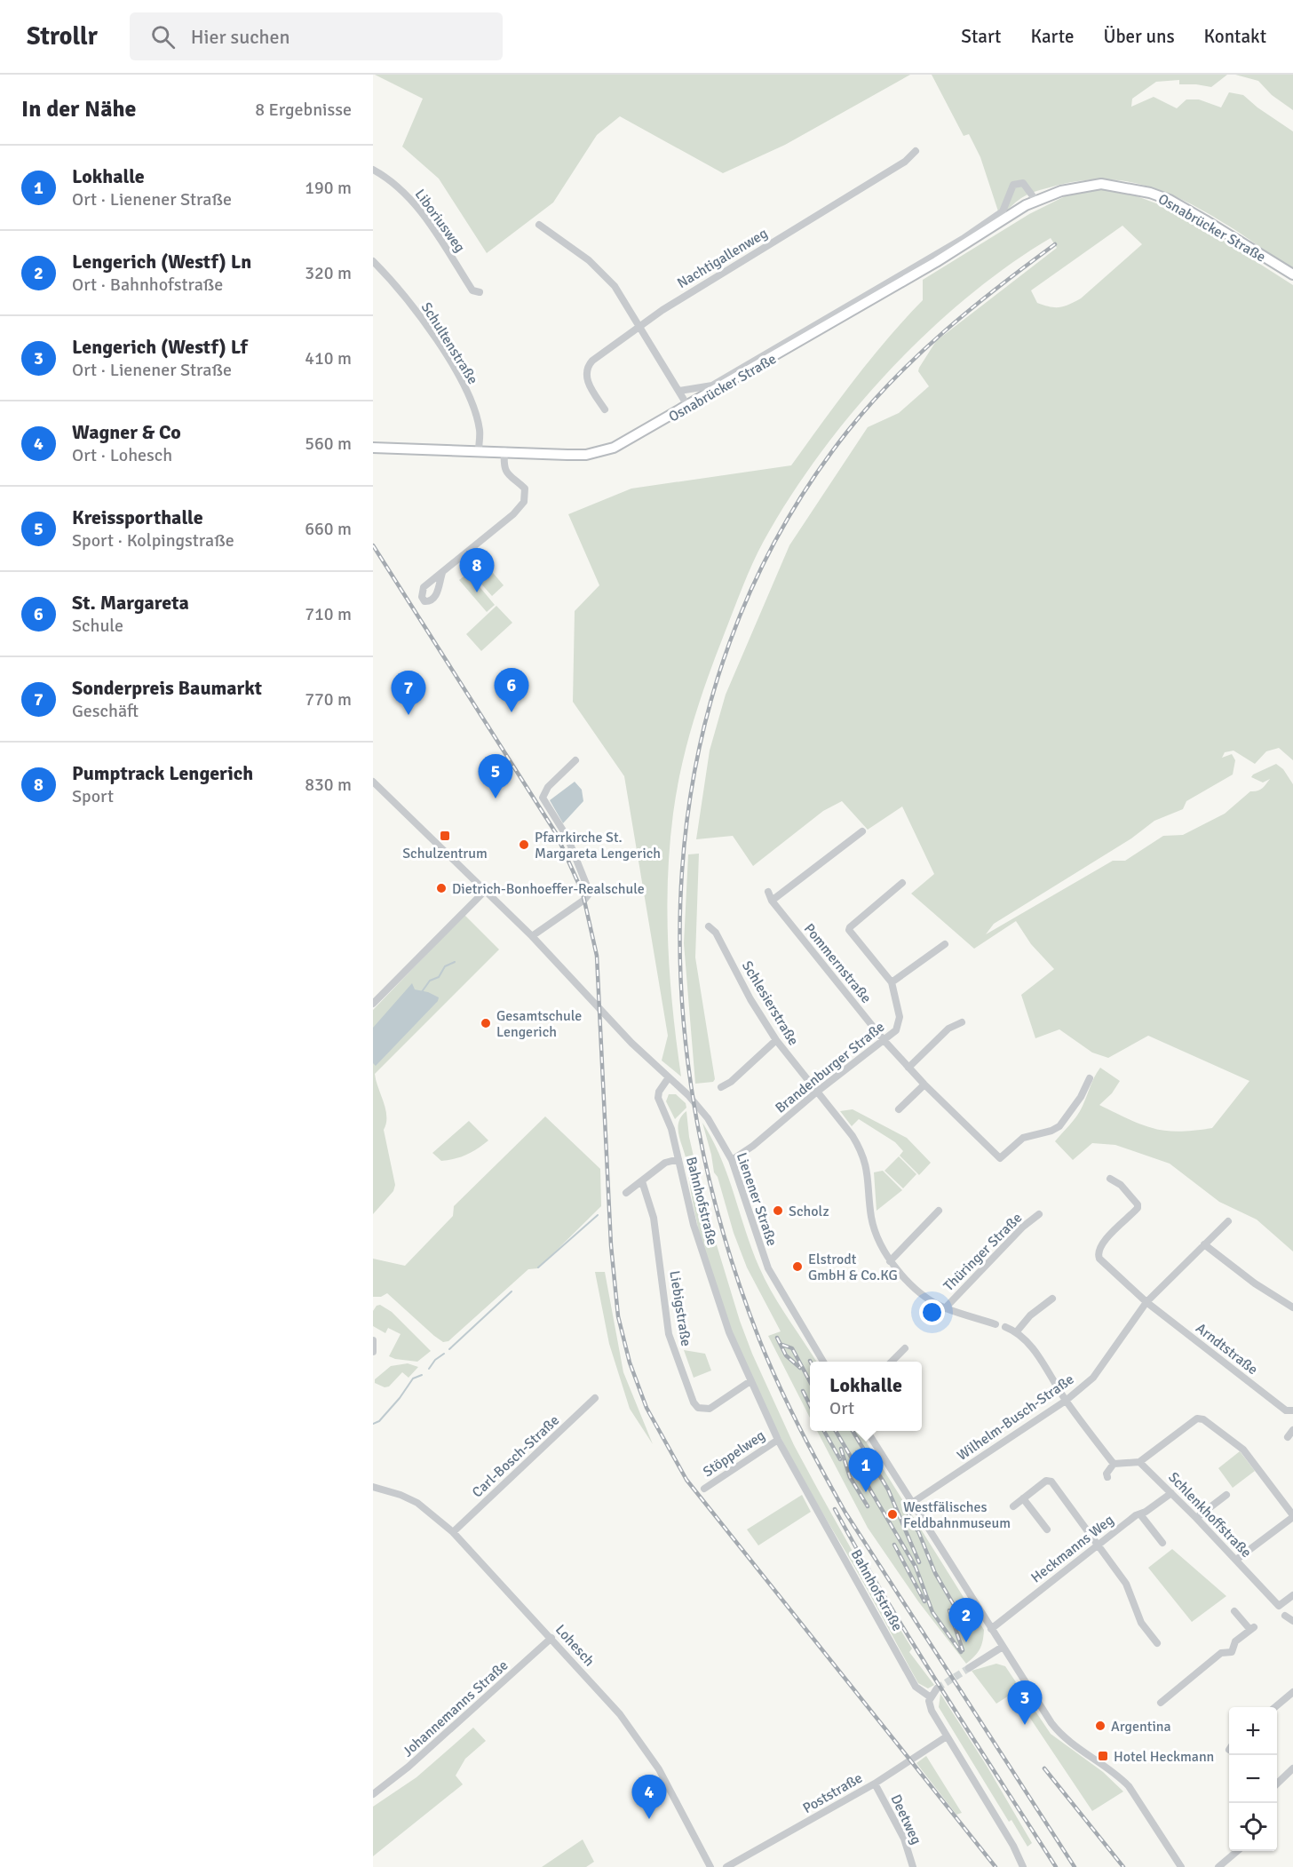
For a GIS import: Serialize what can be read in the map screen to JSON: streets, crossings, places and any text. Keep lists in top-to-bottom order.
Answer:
{
  "streets": {
    "main road": ["Osnabrücker Straße"],
    "street": [
      "Liboriusweg",
      "Nachtigallenweg",
      "Schultenstraße",
      "Pommernstraße",
      "Schlesierstraße",
      "Brandenburger Straße",
      "Lienener Straße",
      "Bahnhofstraße",
      "Thüringer Straße",
      "Liebigstraße",
      "Arndtstraße",
      "Wilhelm-Busch-Straße",
      "Stöppelweg",
      "Carl-Bosch-Straße",
      "Schlenkhoffstraße",
      "Heckmanns Weg",
      "Lohesch",
      "Johannemanns Straße",
      "Poststraße",
      "Deetweg"
    ]
  },
  "crossings": [
    ["Osnabrücker Straße", "Schultenstraße"],
    ["Pommernstraße", "Brandenburger Straße"],
    ["Schlesierstraße", "Brandenburger Straße"],
    ["Schlesierstraße", "Thüringer Straße"],
    ["Brandenburger Straße", "Lienener Straße"],
    ["Lienener Straße", "Bahnhofstraße"],
    ["Bahnhofstraße", "Liebigstraße"],
    ["Bahnhofstraße", "Stöppelweg"],
    ["Bahnhofstraße", "Poststraße"],
    ["Arndtstraße", "Wilhelm-Busch-Straße"],
    ["Carl-Bosch-Straße", "Lohesch"],
    ["Schlenkhoffstraße", "Heckmanns Weg"],
    ["Lohesch", "Johannemanns Straße"],
    ["Poststraße", "Deetweg"]
  ],
  "places": {
    "transit": ["Schulzentrum", "Hotel Heckmann"],
    "other": [
      "Pfarrkirche St. Margareta Lengerich",
      "Dietrich-Bonhoeffer-Realschule",
      "Gesamtschule Lengerich",
      "Scholz",
      "Elstrodt GmbH & Co.KG",
      "Westfälisches Feldbahnmuseum",
      "Argentina"
    ]
  },
  "page": {
    "header": "Strollr",
    "search": "Hier suchen",
    "nav": [
      "Start",
      "Karte",
      "Über uns",
      "Kontakt"
    ],
    "heading": ["In der Nähe", "8 Ergebnisse"],
    "list": [
      {
        "mark": "1",
        "name": "Lokhalle",
        "note": "Ort · Lienener Straße",
        "value": "190 m"
      },
      {
        "mark": "2",
        "name": "Lengerich (Westf) Ln",
        "note": "Ort · Bahnhofstraße",
        "value": "320 m"
      },
      {
        "mark": "3",
        "name": "Lengerich (Westf) Lf",
        "note": "Ort · Lienener Straße",
        "value": "410 m"
      },
      {
        "mark": "4",
        "name": "Wagner & Co",
        "note": "Ort · Lohesch",
        "value": "560 m"
      },
      {
        "mark": "5",
        "name": "Kreissporthalle",
        "note": "Sport · Kolpingstraße",
        "value": "660 m"
      },
      {
        "mark": "6",
        "name": "St. Margareta",
        "note": "Schule",
        "value": "710 m"
      },
      {
        "mark": "7",
        "name": "Sonderpreis Baumarkt",
        "note": "Geschäft",
        "value": "770 m"
      },
      {
        "mark": "8",
        "name": "Pumptrack Lengerich",
        "note": "Sport",
        "value": "830 m"
      }
    ],
    "pins": [
      "8",
      "6",
      "7",
      "5",
      "1",
      "2",
      "3",
      "4"
    ],
    "popup": ["Lokhalle", "Ort"],
    "map_buttons": ["+", "−"]
  }
}
